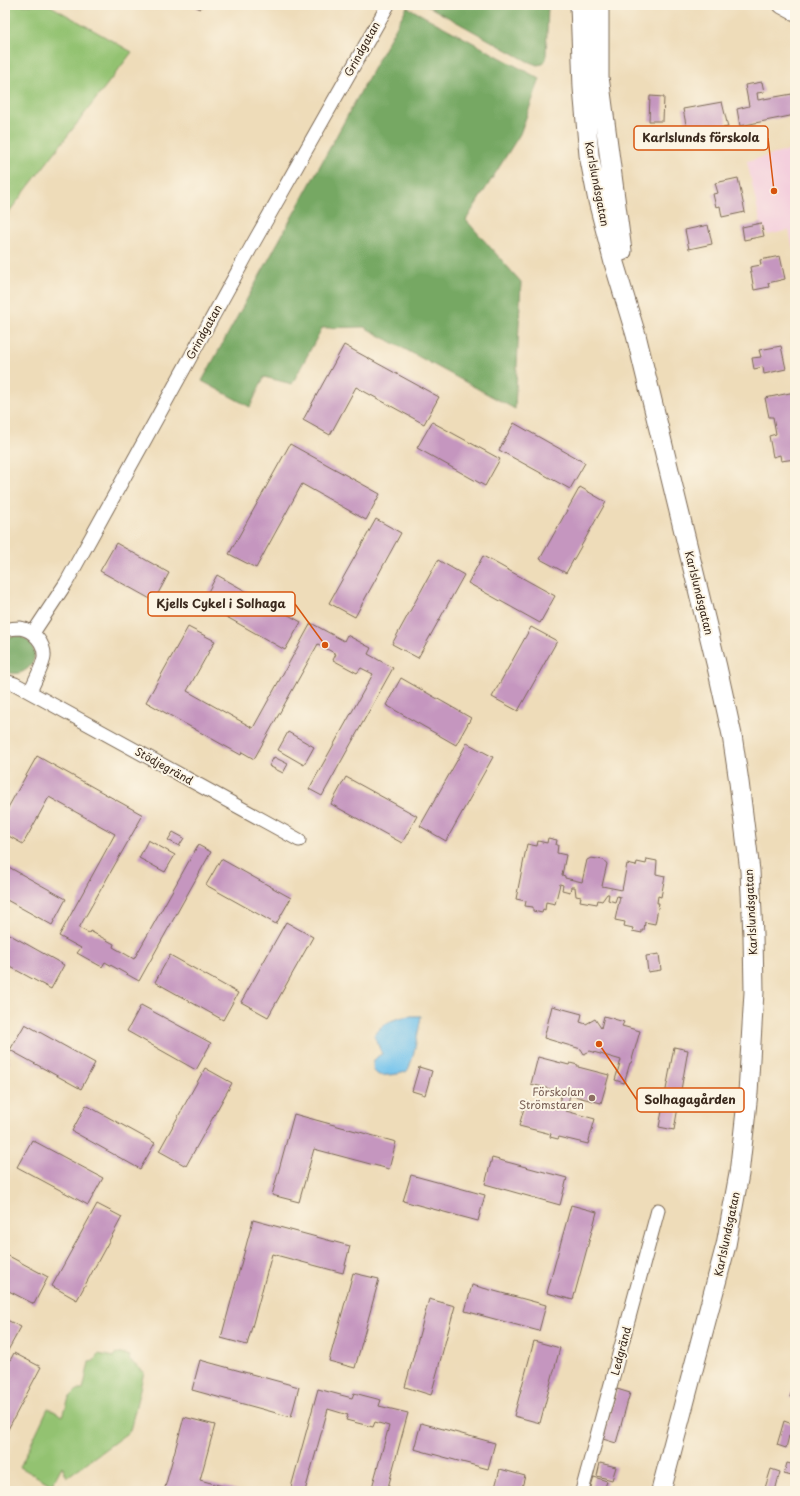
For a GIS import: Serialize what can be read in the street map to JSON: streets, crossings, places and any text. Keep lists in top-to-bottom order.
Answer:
{
  "streets": {
    "main road": ["Karlslundsgatan"],
    "street": ["Grindgatan", "Stödjegränd", "Ledgränd"]
  },
  "places": [
    "Karlslunds förskola",
    "Kjells Cykel i Solhaga",
    "Solhagagården",
    "Förskolan Strömstaren"
  ]
}
